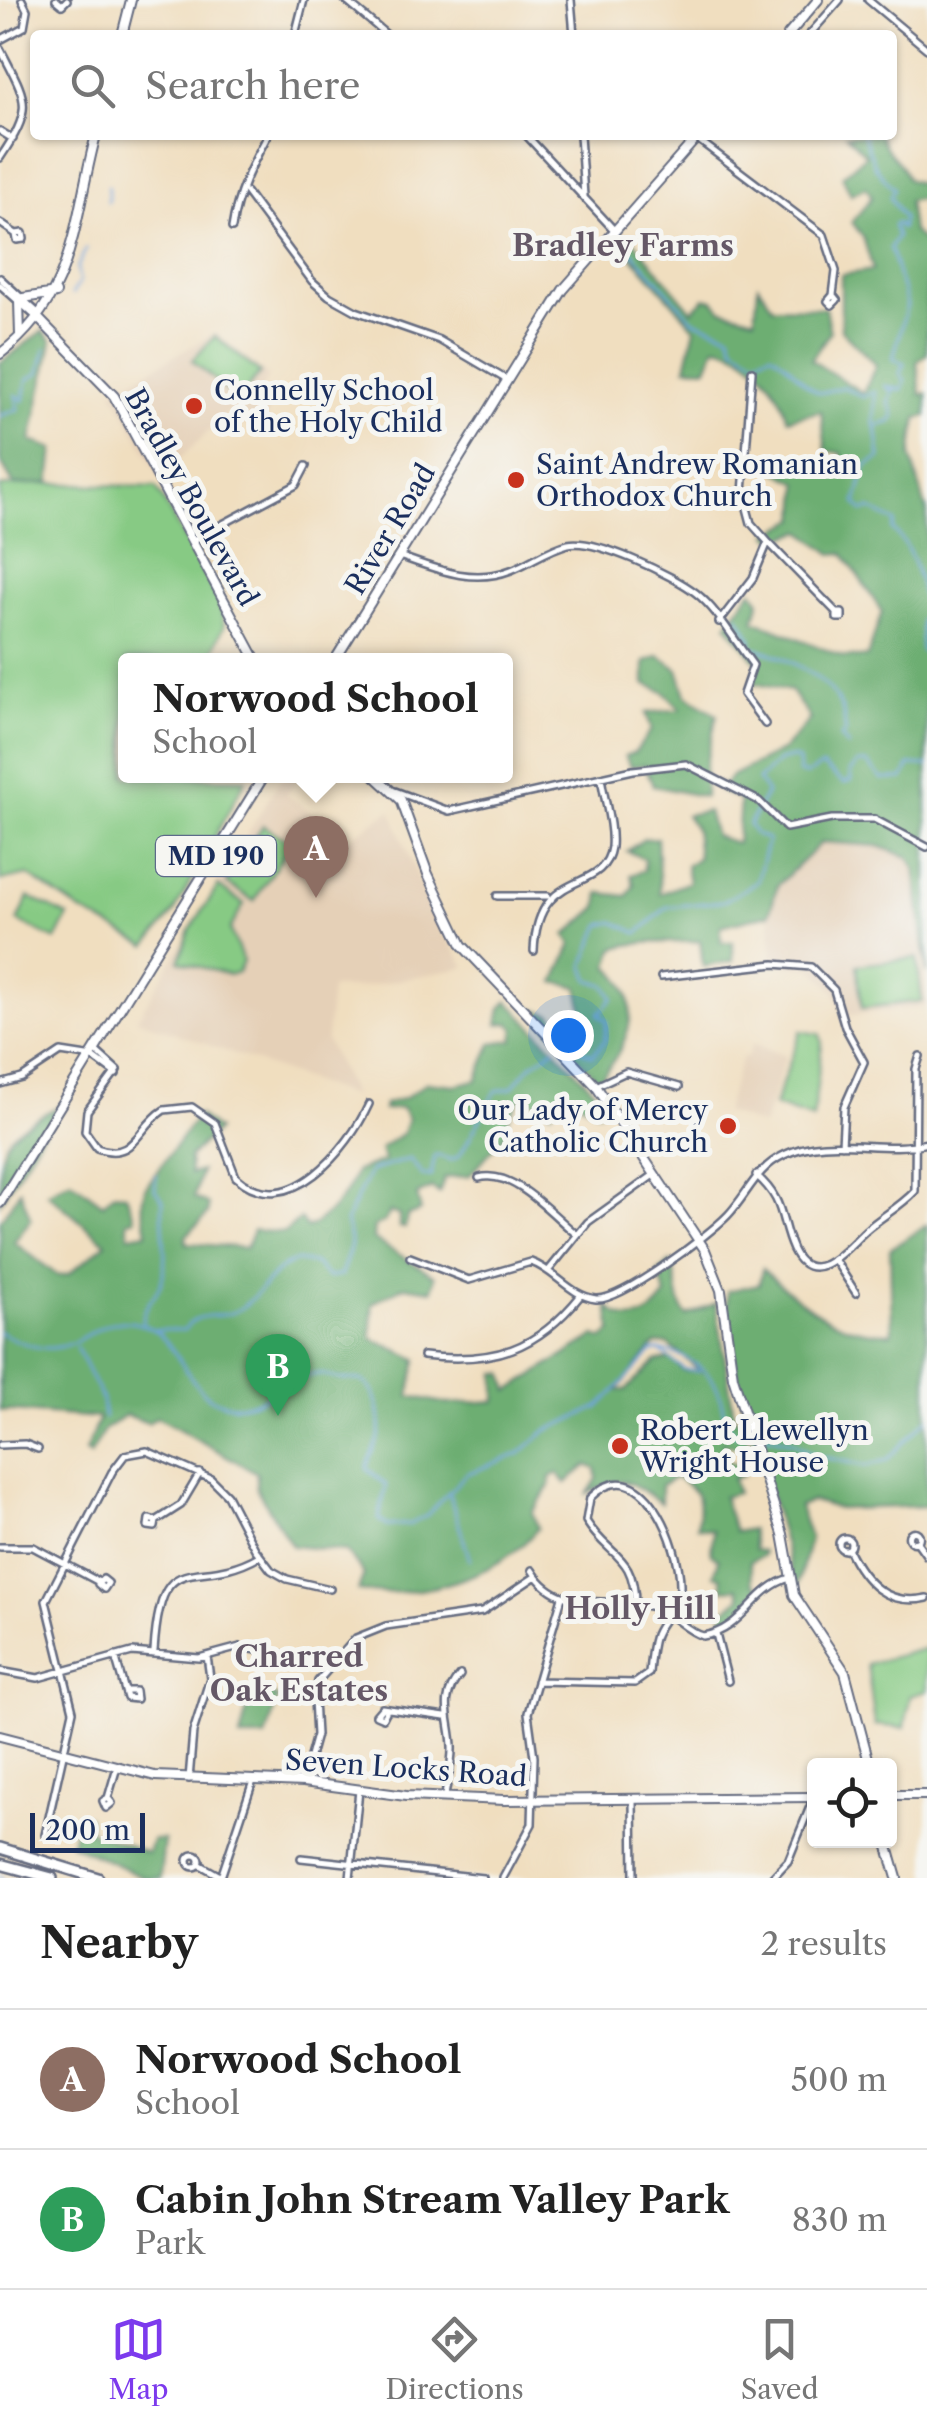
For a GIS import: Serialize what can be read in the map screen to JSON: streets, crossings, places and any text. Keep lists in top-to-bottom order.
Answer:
{
  "streets": {
    "main road": [
      "Bradley Boulevard",
      "River Road",
      "MD 190",
      "Seven Locks Road"
    ]
  },
  "districts": ["Bradley Farms", "Holly Hill", "Charred Oak Estates"],
  "places": [
    "Connelly School of the Holy Child",
    "Saint Andrew Romanian Orthodox Church",
    "Our Lady of Mercy Catholic Church",
    "Robert Llewellyn Wright House"
  ],
  "scale_bar": "200 m",
  "page": {
    "search": "Search here",
    "popup": ["Norwood School", "School"],
    "pins": ["A", "B"],
    "scale": "200 m",
    "heading": ["Nearby", "2 results"],
    "list": [
      {
        "mark": "A",
        "name": "Norwood School",
        "note": "School",
        "value": "500 m"
      },
      {
        "mark": "B",
        "name": "Cabin John Stream Valley Park",
        "note": "Park",
        "value": "830 m"
      }
    ],
    "nav": ["Map", "Directions", "Saved"]
  }
}
